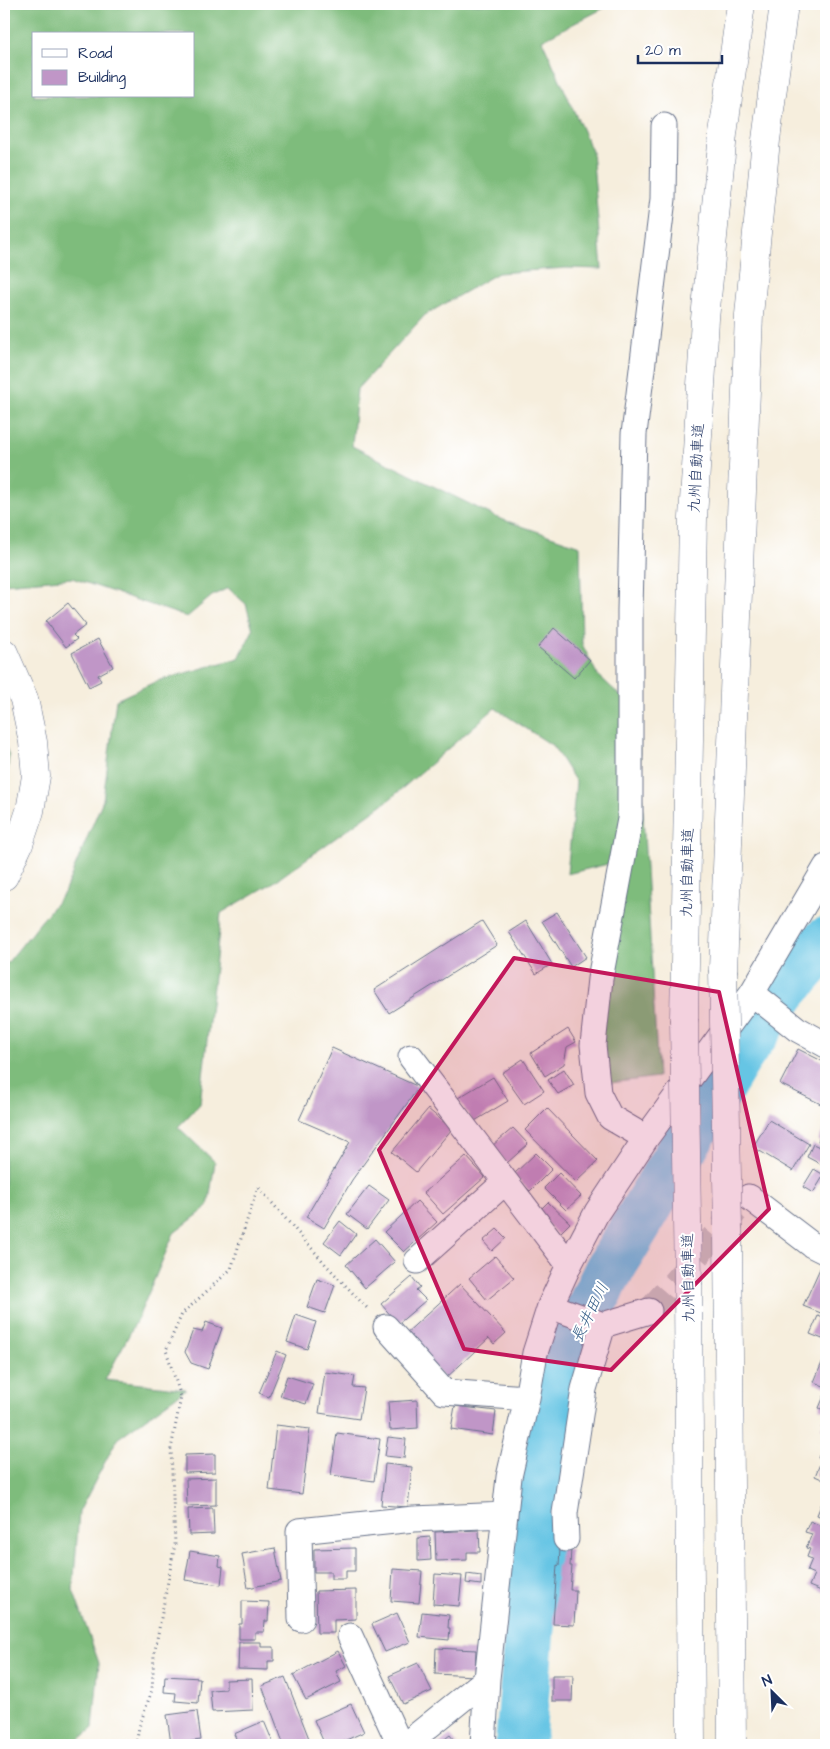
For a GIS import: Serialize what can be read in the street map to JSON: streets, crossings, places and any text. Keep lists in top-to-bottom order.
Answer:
{
  "streets": {
    "main road": ["九州自動車道"]
  },
  "water": ["長井田川"],
  "legend": ["Road", "Building"],
  "scale_bar": "20 m",
  "north": "top left"
}
